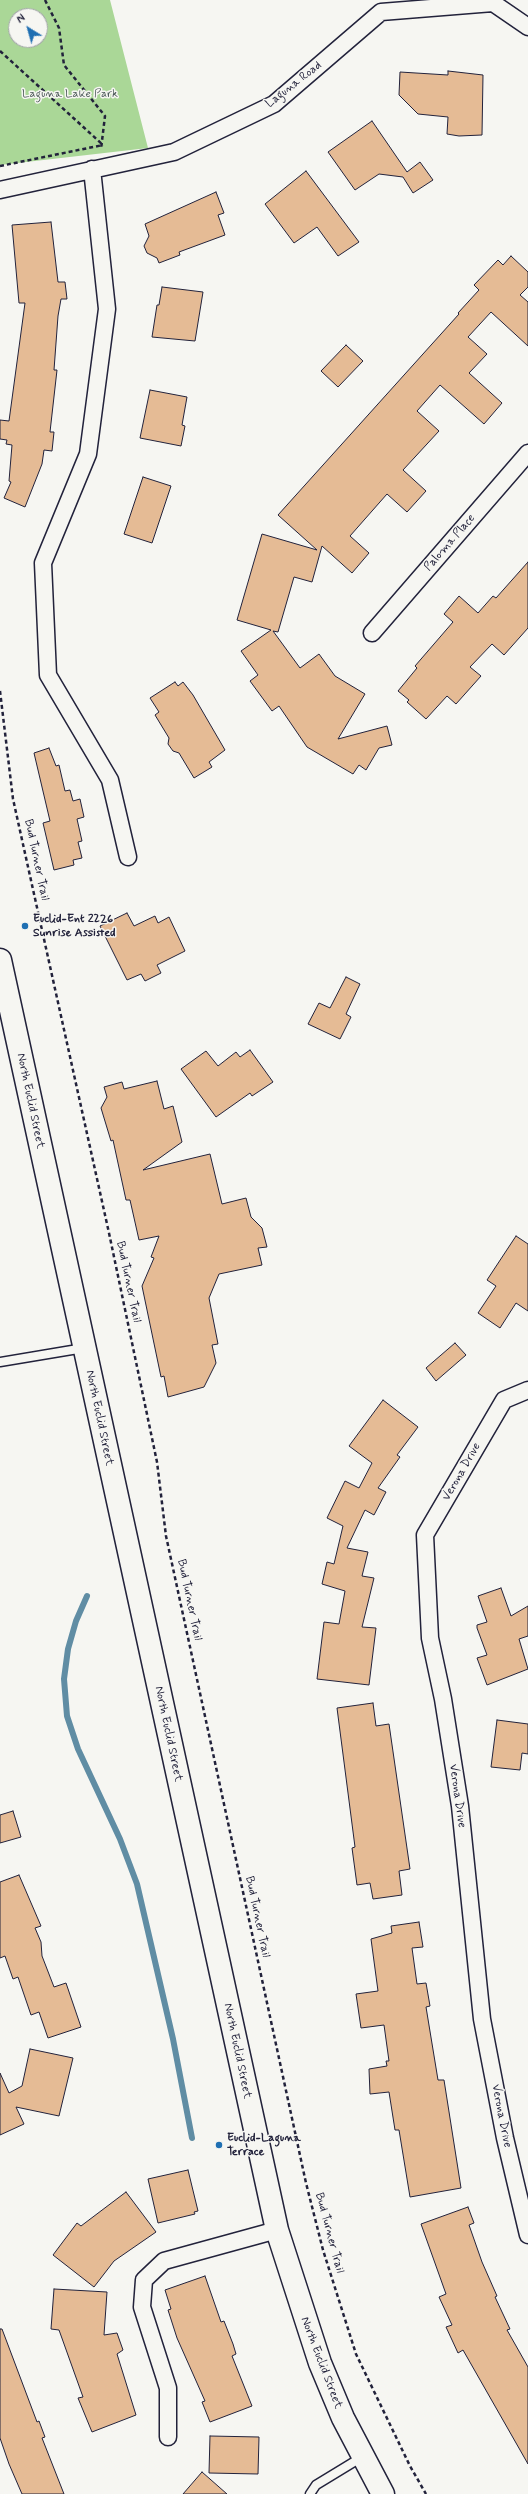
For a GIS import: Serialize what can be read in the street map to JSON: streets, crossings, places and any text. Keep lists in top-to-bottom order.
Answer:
{
  "streets": {
    "main road": ["North Euclid Street"],
    "street": ["Laguna Road", "Paloma Place", "Verona Drive"],
    "path": ["Bud Turner Trail"]
  },
  "parks": ["Laguna Lake Park"],
  "places": ["Euclid-Ent 2226 Sunrise Assisted", "Euclid-Laguna Terrace"],
  "north": "top left"
}
